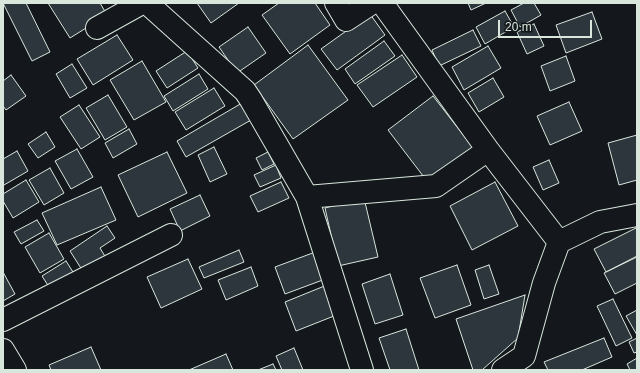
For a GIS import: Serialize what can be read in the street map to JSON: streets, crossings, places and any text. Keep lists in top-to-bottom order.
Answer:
{
  "scale_bar": "20 m"
}
